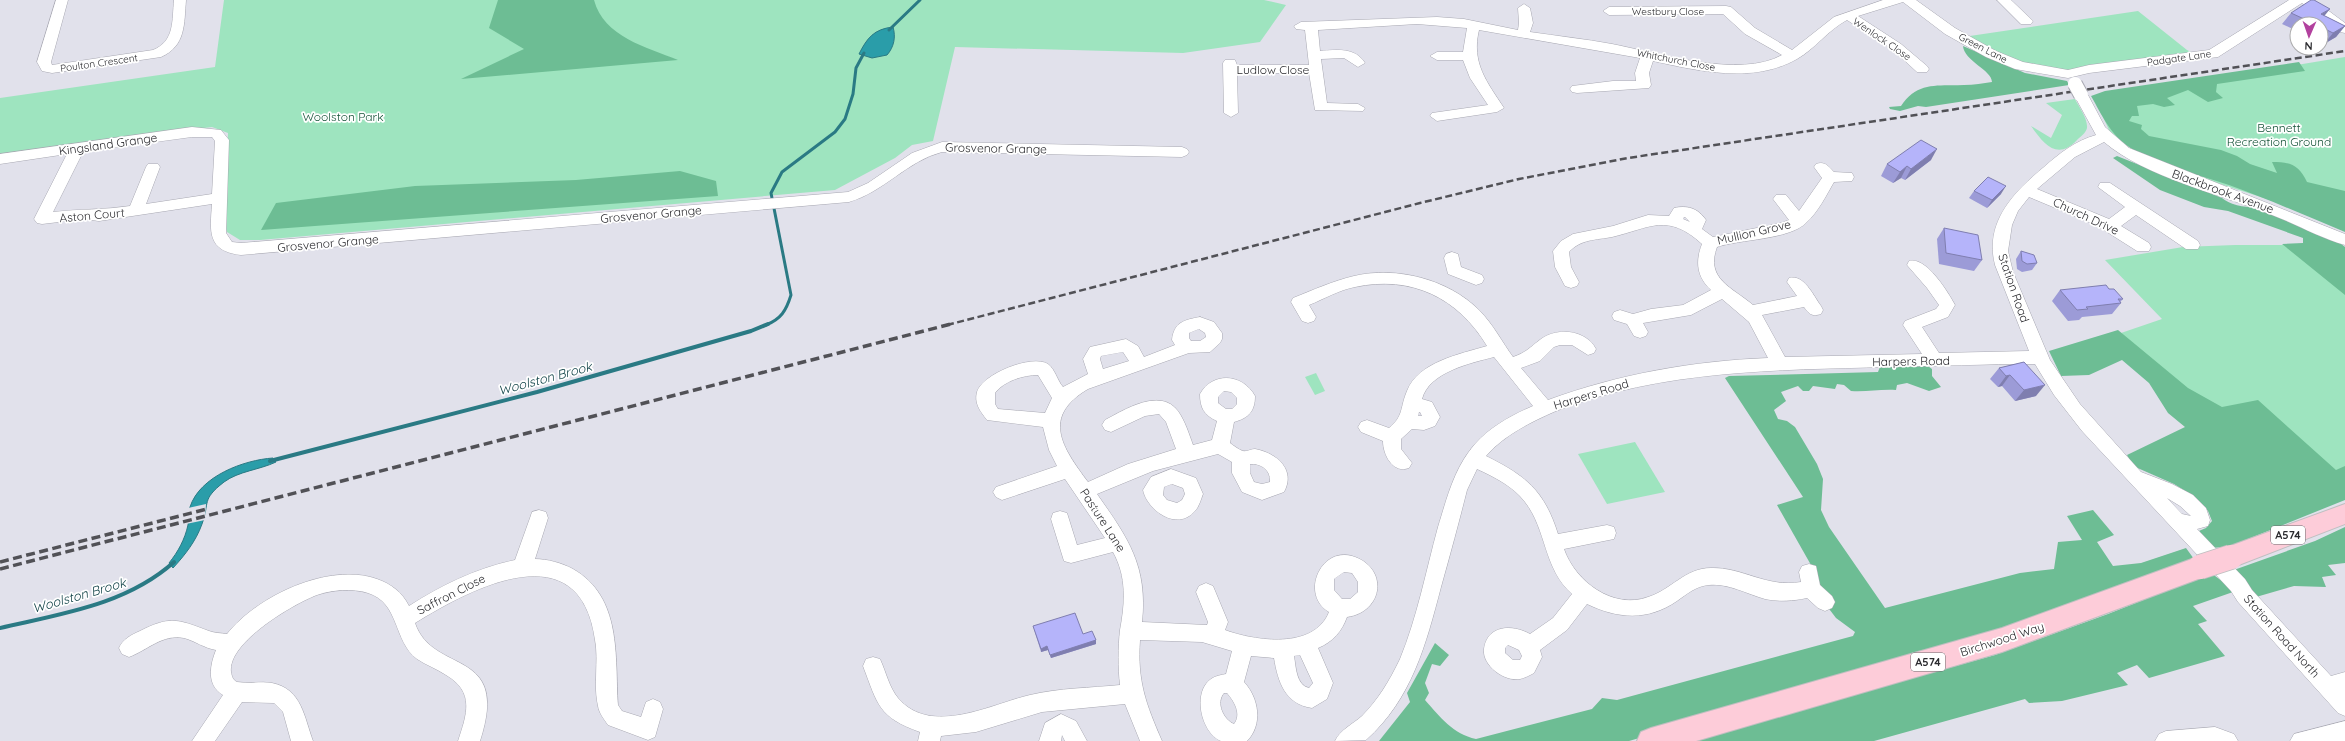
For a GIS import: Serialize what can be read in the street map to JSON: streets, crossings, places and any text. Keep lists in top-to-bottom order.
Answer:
{
  "streets": {
    "main road": ["A574", "Birchwood Way"],
    "street": [
      "Westbury Close",
      "Wenlock Close",
      "Green Lane",
      "Padgate Lane",
      "Whitchurch Close",
      "Poulton Crescent",
      "Ludlow Close",
      "Kingsland Grange",
      "Grosvenor Grange",
      "Blackbrook Avenue",
      "Aston Court",
      "Church Drive",
      "Mullion Grove",
      "Station Road",
      "Harpers Road",
      "Pasture Lane",
      "Saffron Close",
      "Station Road North"
    ]
  },
  "crossings": [
    ["Westbury Close", "Whitchurch Close"],
    ["Wenlock Close", "Whitchurch Close"],
    ["Green Lane", "Padgate Lane"],
    ["Whitchurch Close", "Ludlow Close"],
    ["Kingsland Grange", "Grosvenor Grange"],
    ["Kingsland Grange", "Aston Court"],
    ["Grosvenor Grange", "Aston Court"],
    ["Blackbrook Avenue", "Station Road"],
    ["Church Drive", "Station Road"],
    ["Mullion Grove", "Harpers Road"],
    ["Station Road", "Harpers Road"],
    ["Station Road", "Station Road North"]
  ],
  "water": ["Woolston Brook"],
  "parks": ["Woolston Park", "Bennett Recreation Ground"],
  "north": "bottom"
}
